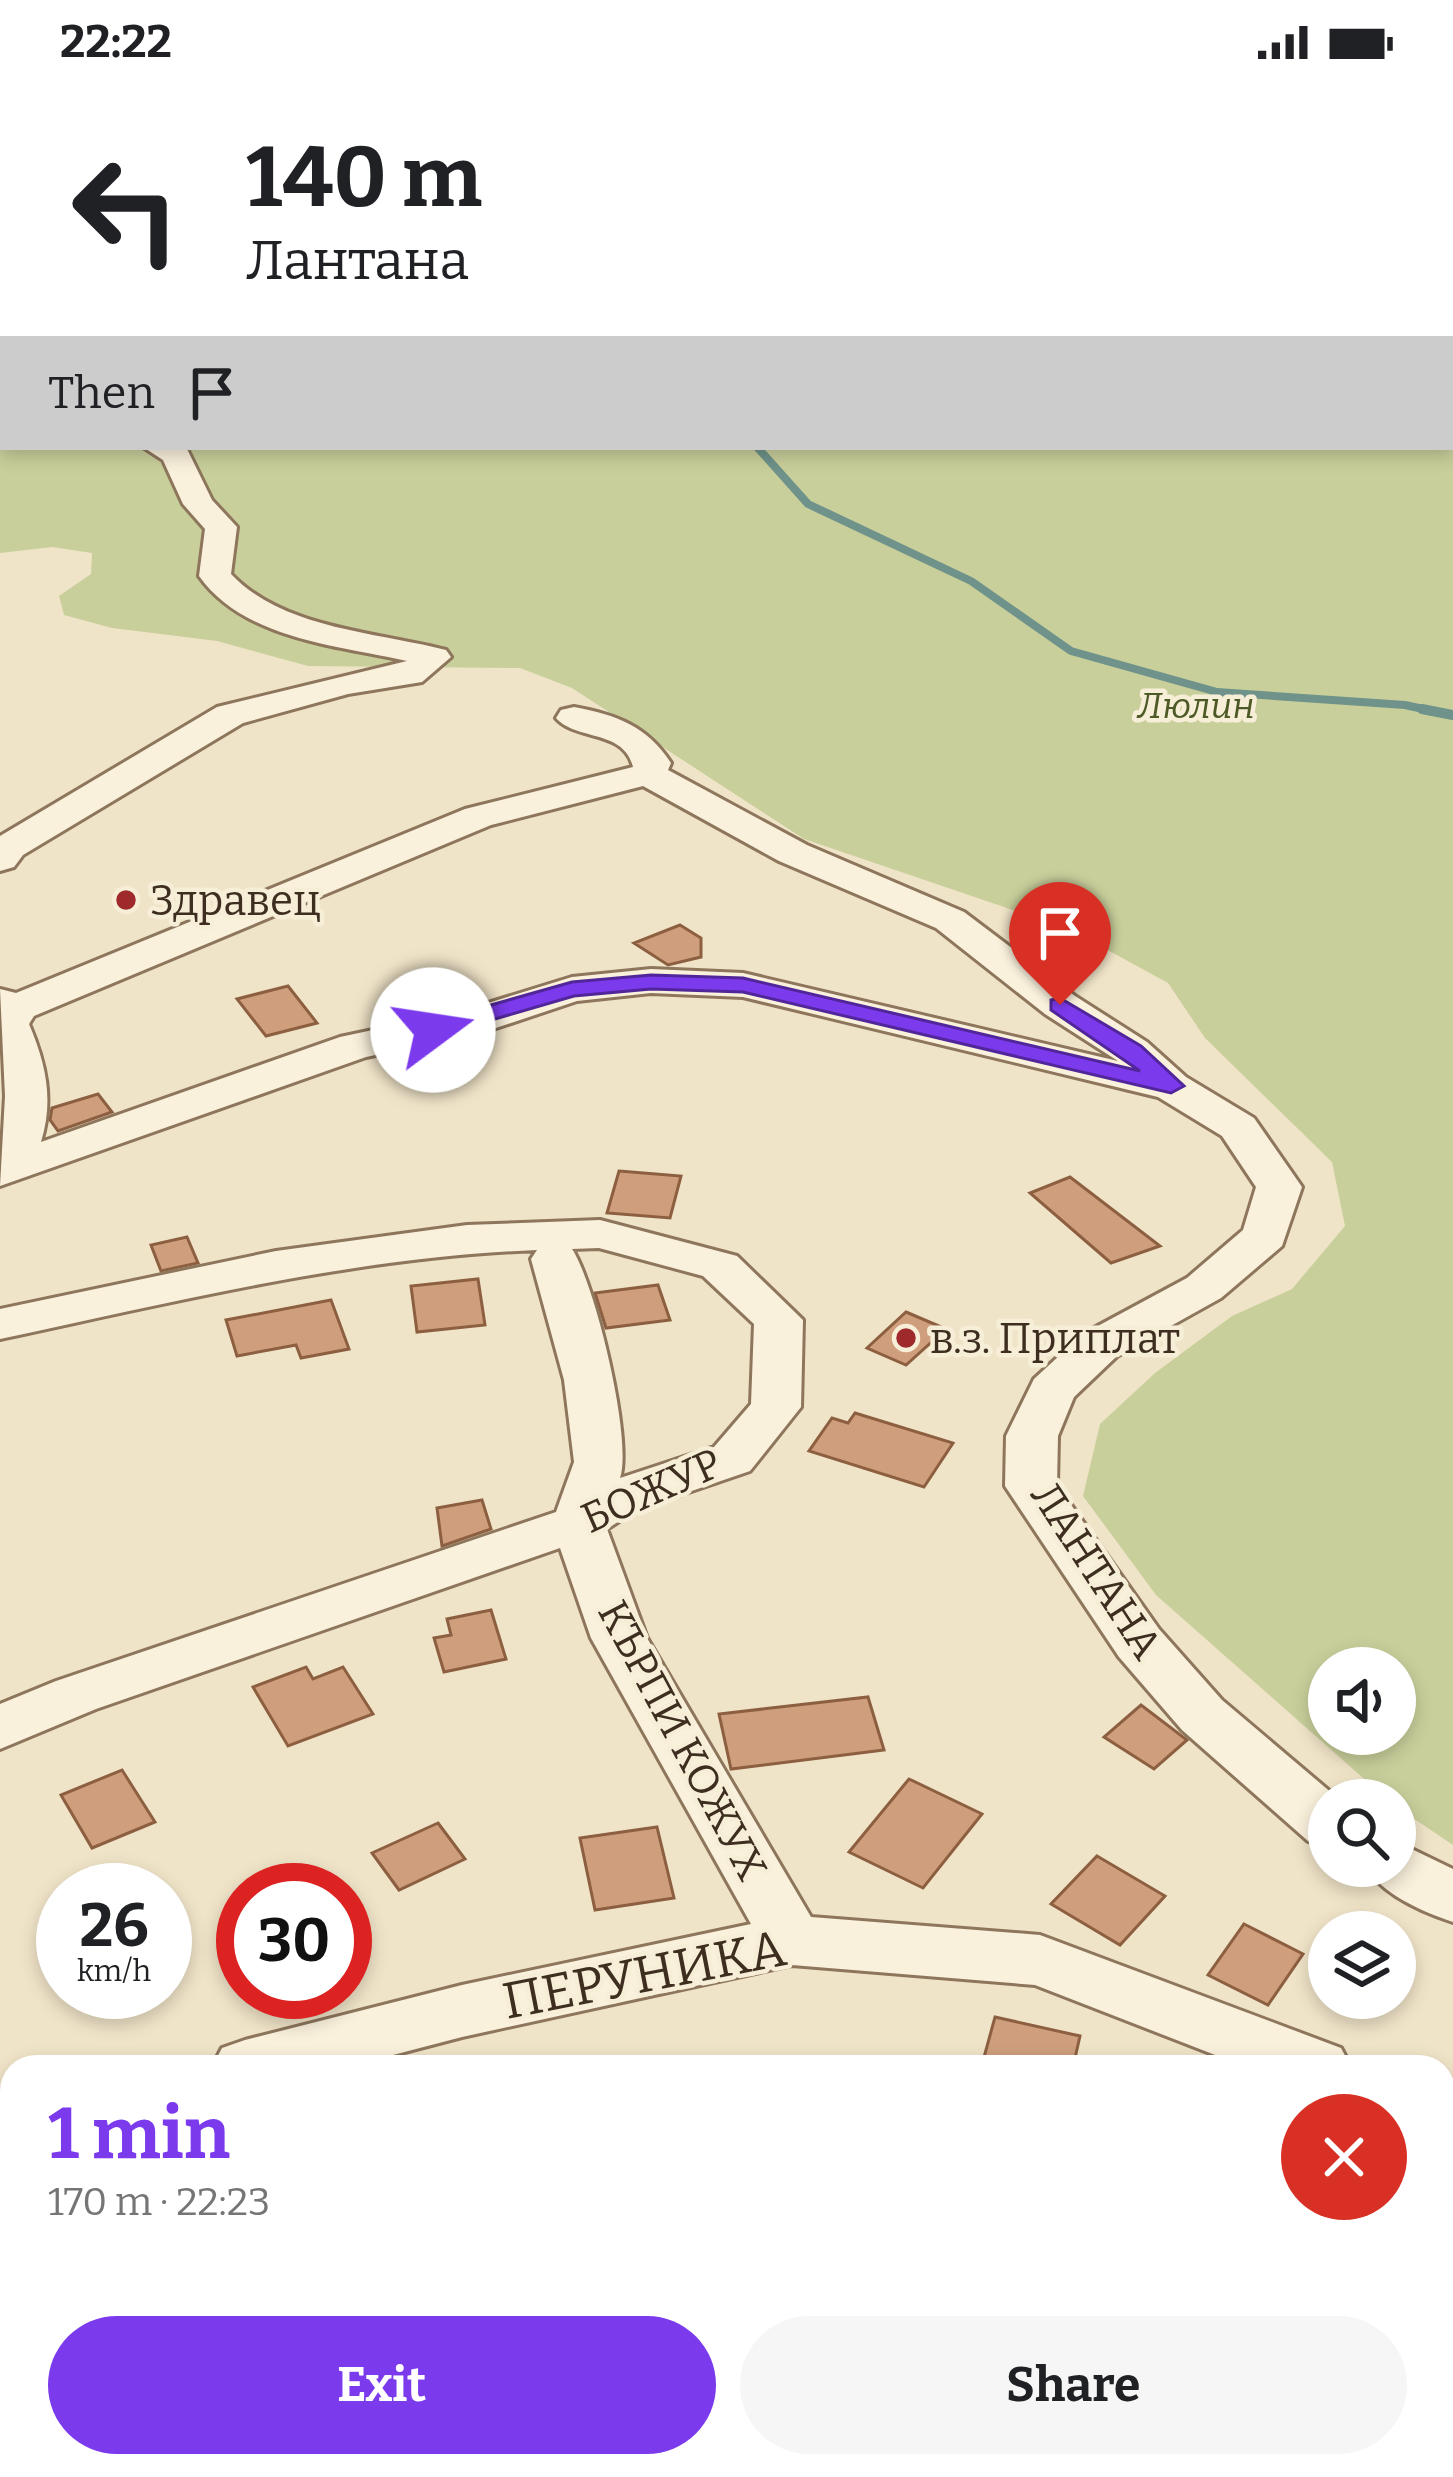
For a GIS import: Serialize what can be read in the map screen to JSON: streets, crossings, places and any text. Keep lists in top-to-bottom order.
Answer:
{
  "streets": {
    "street": [
      "БОЖУР",
      "ЛАНТАНА",
      "КЪРПИ КОЖУХ",
      "ПЕРУНИКА"
    ]
  },
  "crossings": [
    ["БОЖУР", "КЪРПИ КОЖУХ"],
    ["КЪРПИ КОЖУХ", "ПЕРУНИКА"]
  ],
  "parks": ["Люлин"],
  "places": ["Здравец", "в.з. Приплат"],
  "page": {
    "status": "22:22",
    "turn": ["140 m", "Лантана"],
    "then": "Then",
    "speed": "26 km/h",
    "limit": "30",
    "heading": ["1 min", "170 m · 22:23"],
    "buttons": ["Exit", "Share"]
  }
}
